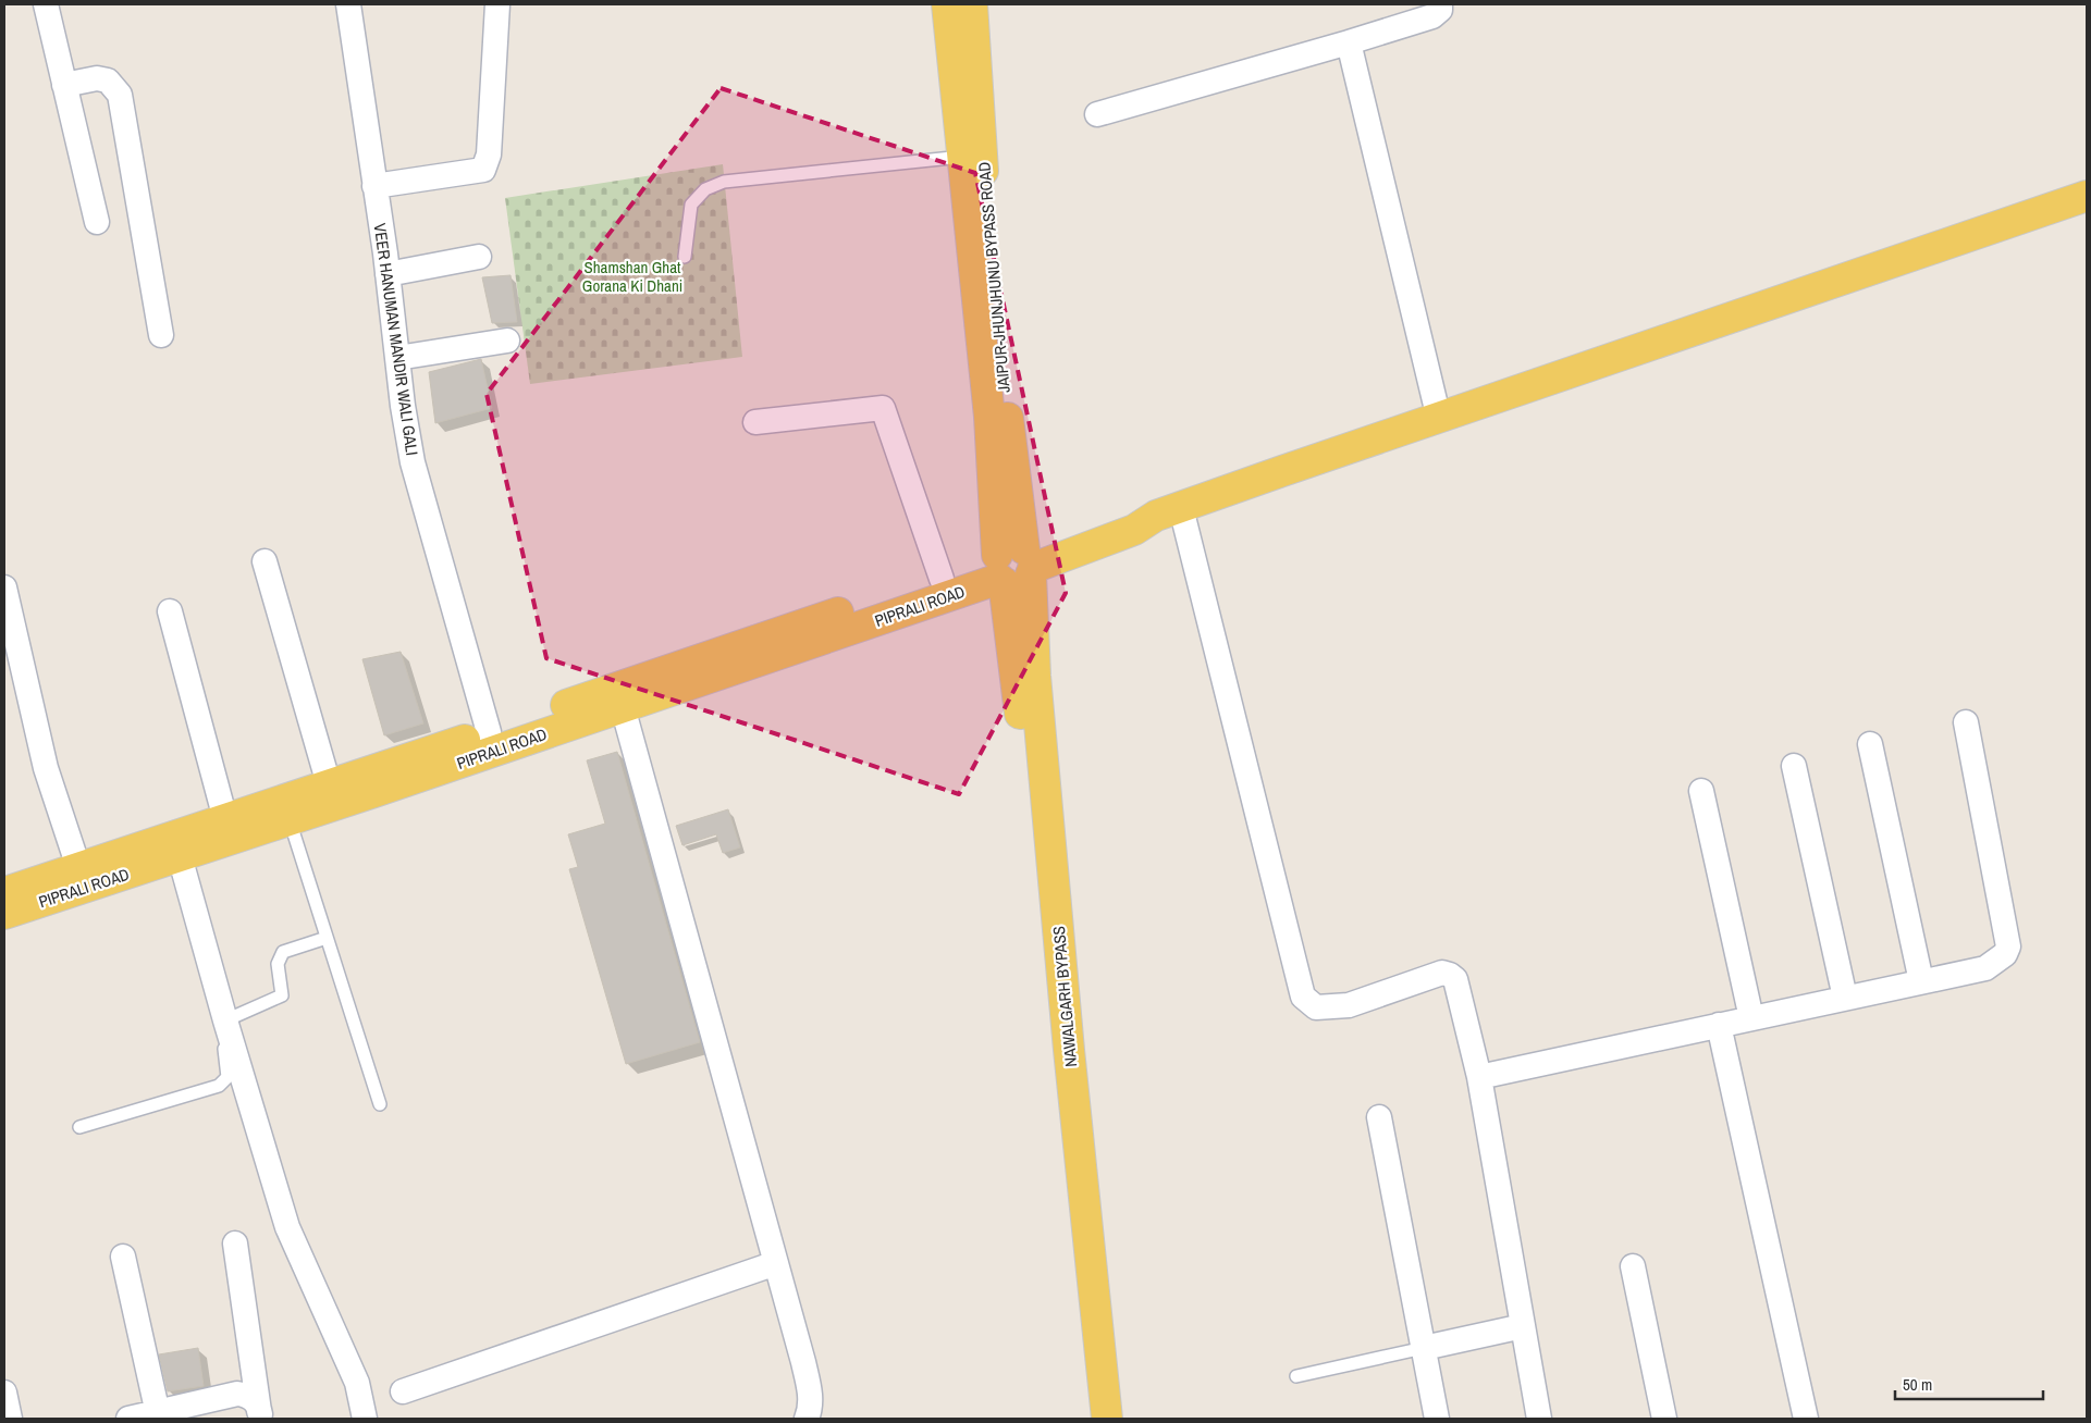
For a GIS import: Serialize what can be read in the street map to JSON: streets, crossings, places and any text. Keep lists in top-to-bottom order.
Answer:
{
  "streets": {
    "main road": ["JAIPUR-JHUNJHUNU BYPASS ROAD", "PIPRALI ROAD", "NAWALGARH BYPASS"],
    "street": ["VEER HANUMAN MANDIR WALI GALI"]
  },
  "crossings": [
    ["JAIPUR-JHUNJHUNU BYPASS ROAD", "NAWALGARH BYPASS"],
    ["PIPRALI ROAD", "NAWALGARH BYPASS"]
  ],
  "parks": ["Shamshan Ghat Gorana Ki Dhani"],
  "scale_bar": "50 m"
}
